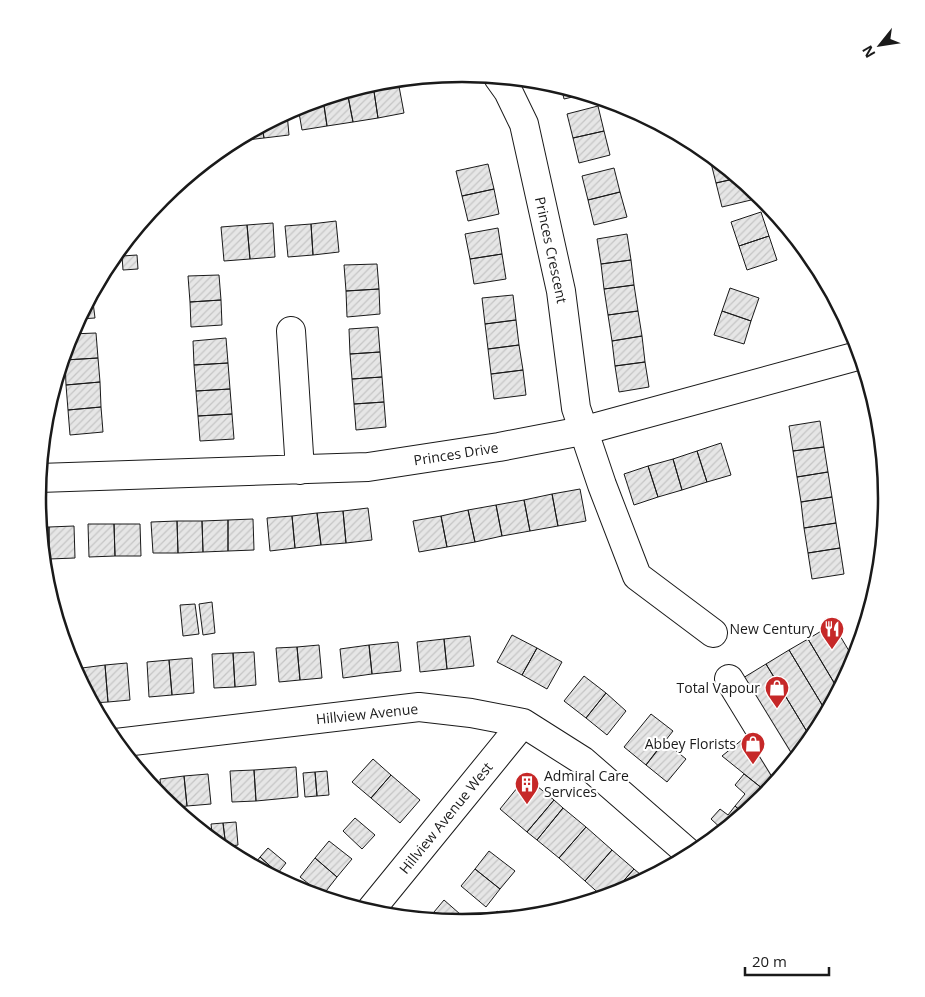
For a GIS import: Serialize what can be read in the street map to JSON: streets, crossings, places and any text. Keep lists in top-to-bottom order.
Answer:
{
  "streets": {
    "street": [
      "Princes Crescent",
      "Princes Drive",
      "Hillview Avenue",
      "Hillview Avenue West"
    ]
  },
  "crossings": [
    ["Princes Crescent", "Princes Drive"],
    ["Hillview Avenue", "Hillview Avenue West"]
  ],
  "places": {
    "restaurant": ["New Century"],
    "shop": ["Total Vapour", "Abbey Florists"],
    "building": ["Admiral Care Services"]
  },
  "scale_bar": "20 m",
  "north": "bottom left"
}
